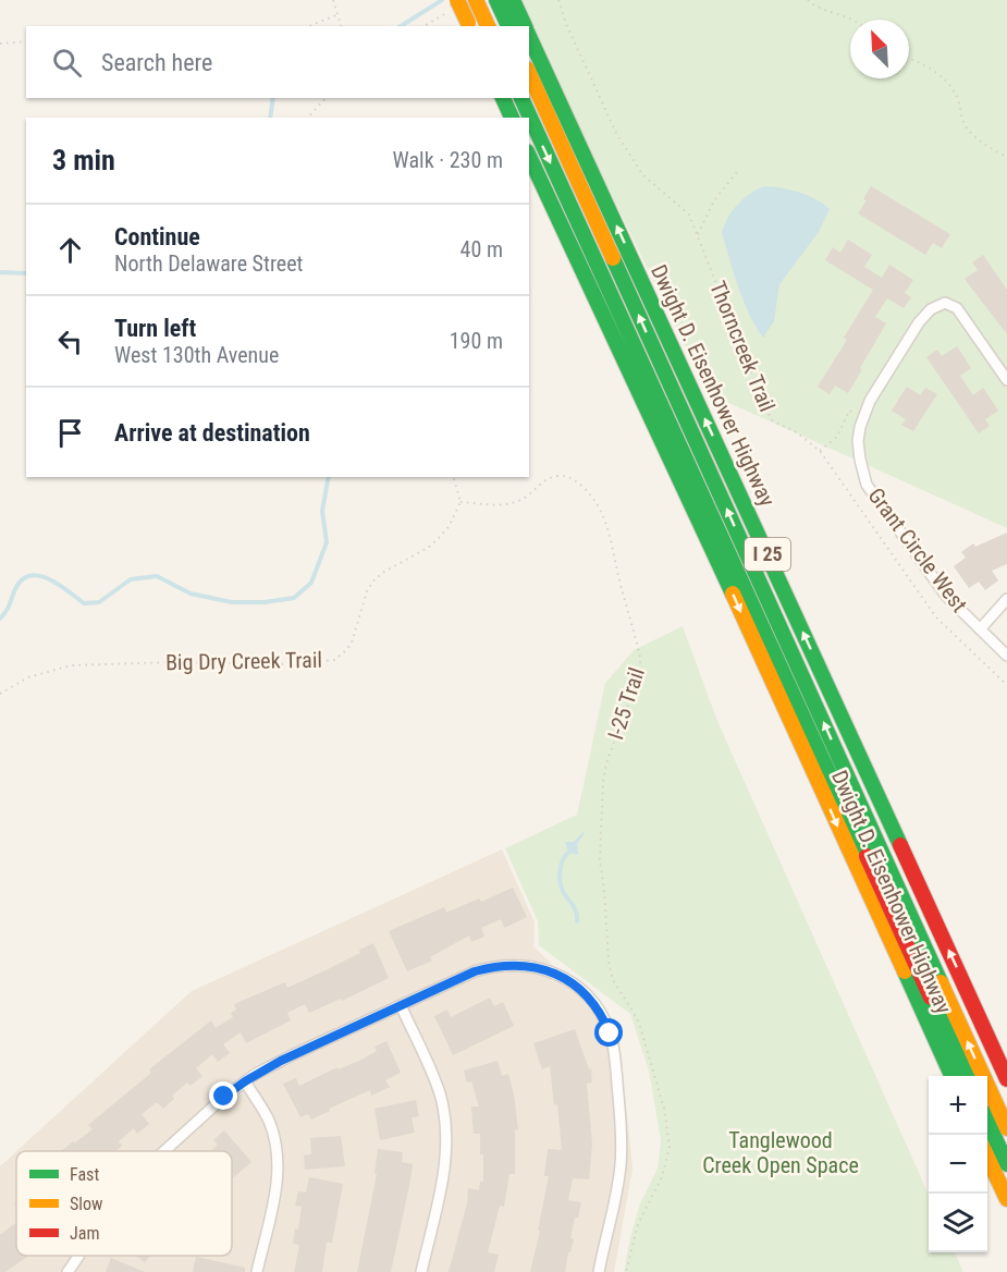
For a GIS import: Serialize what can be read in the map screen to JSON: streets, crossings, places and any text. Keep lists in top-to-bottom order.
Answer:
{
  "streets": {
    "highway": ["Dwight D. Eisenhower Highway", "I 25"],
    "street": ["Grant Circle West"],
    "path": ["Thorncreek Trail", "Big Dry Creek Trail", "I-25 Trail"]
  },
  "crossings": [
    ["Big Dry Creek Trail", "I-25 Trail"]
  ],
  "parks": ["Tanglewood Creek Open Space"],
  "legend": ["Fast", "Slow", "Jam"],
  "north": "top left",
  "page": {
    "search": "Search here",
    "heading": ["3 min", "Walk · 230 m"],
    "list": [
      ["Continue", "North Delaware Street", "40 m"],
      ["Turn left", "West 130th Avenue", "190 m"],
      "Arrive at destination"
    ],
    "map_buttons": ["+", "−"]
  }
}
